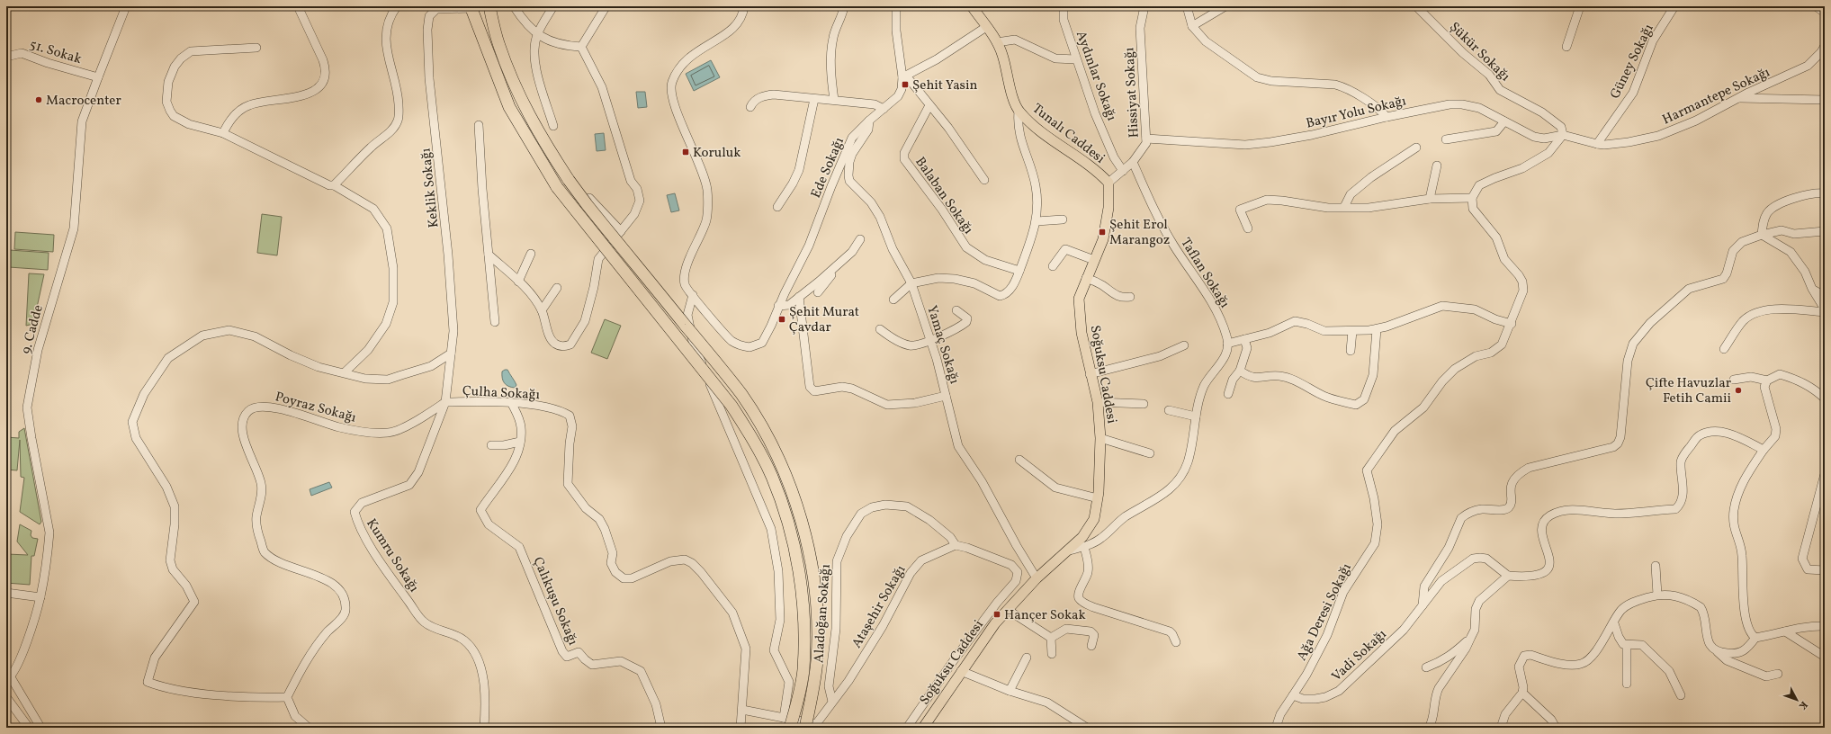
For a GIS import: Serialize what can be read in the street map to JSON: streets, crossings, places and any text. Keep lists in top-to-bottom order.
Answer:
{
  "streets": {
    "main road": ["Tunalı Caddesi", "Soğuksu Caddesi"],
    "street": [
      "51. Sokak",
      "Şükür Sokağı",
      "Güney Sokağı",
      "Aydınlar Sokağı",
      "Hissiyat Sokağı",
      "Harmantepe Sokağı",
      "Bayır Yolu Sokağı",
      "Ede Sokağı",
      "Keklik Sokağı",
      "Balaban Sokağı",
      "Taflan Sokağı",
      "9. Cadde",
      "Yamaç Sokağı",
      "Çulha Sokağı",
      "Poyraz Sokağı",
      "Kumru Sokağı",
      "Çalıkuşu Sokağı",
      "Ataşehir Sokağı",
      "Ağa Deresi Sokağı",
      "Aladoğan Sokağı",
      "Vadi Sokağı"
    ]
  },
  "crossings": [
    ["51. Sokak", "9. Cadde"],
    ["Şükür Sokağı", "Harmantepe Sokağı"],
    ["Şükür Sokağı", "Bayır Yolu Sokağı"],
    ["Güney Sokağı", "Harmantepe Sokağı"],
    ["Aydınlar Sokağı", "Hissiyat Sokağı"],
    ["Hissiyat Sokağı", "Bayır Yolu Sokağı"],
    ["Hissiyat Sokağı", "Tunalı Caddesi"],
    ["Hissiyat Sokağı", "Taflan Sokağı"],
    ["Hissiyat Sokağı", "Soğuksu Caddesi"],
    ["Harmantepe Sokağı", "Bayır Yolu Sokağı"],
    ["Tunalı Caddesi", "Soğuksu Caddesi"],
    ["Ede Sokağı", "Yamaç Sokağı"],
    ["Keklik Sokağı", "Çulha Sokağı"],
    ["Keklik Sokağı", "Poyraz Sokağı"],
    ["Keklik Sokağı", "Kumru Sokağı"],
    ["Yamaç Sokağı", "Soğuksu Caddesi"],
    ["Çulha Sokağı", "Poyraz Sokağı"],
    ["Çulha Sokağı", "Kumru Sokağı"],
    ["Çulha Sokağı", "Çalıkuşu Sokağı"],
    ["Çulha Sokağı", "Ataşehir Sokağı"],
    ["Poyraz Sokağı", "Kumru Sokağı"],
    ["Ataşehir Sokağı", "Aladoğan Sokağı"],
    ["Ağa Deresi Sokağı", "Vadi Sokağı"]
  ],
  "places": {
    "transit": [
      "Şehit Yasin",
      "Koruluk",
      "Şehit Erol Marangoz",
      "Şehit Murat Çavdar",
      "Hançer Sokak"
    ],
    "other": ["Macrocenter", "Çifte Havuzlar Fetih Camii"]
  },
  "north": "bottom right"
}
